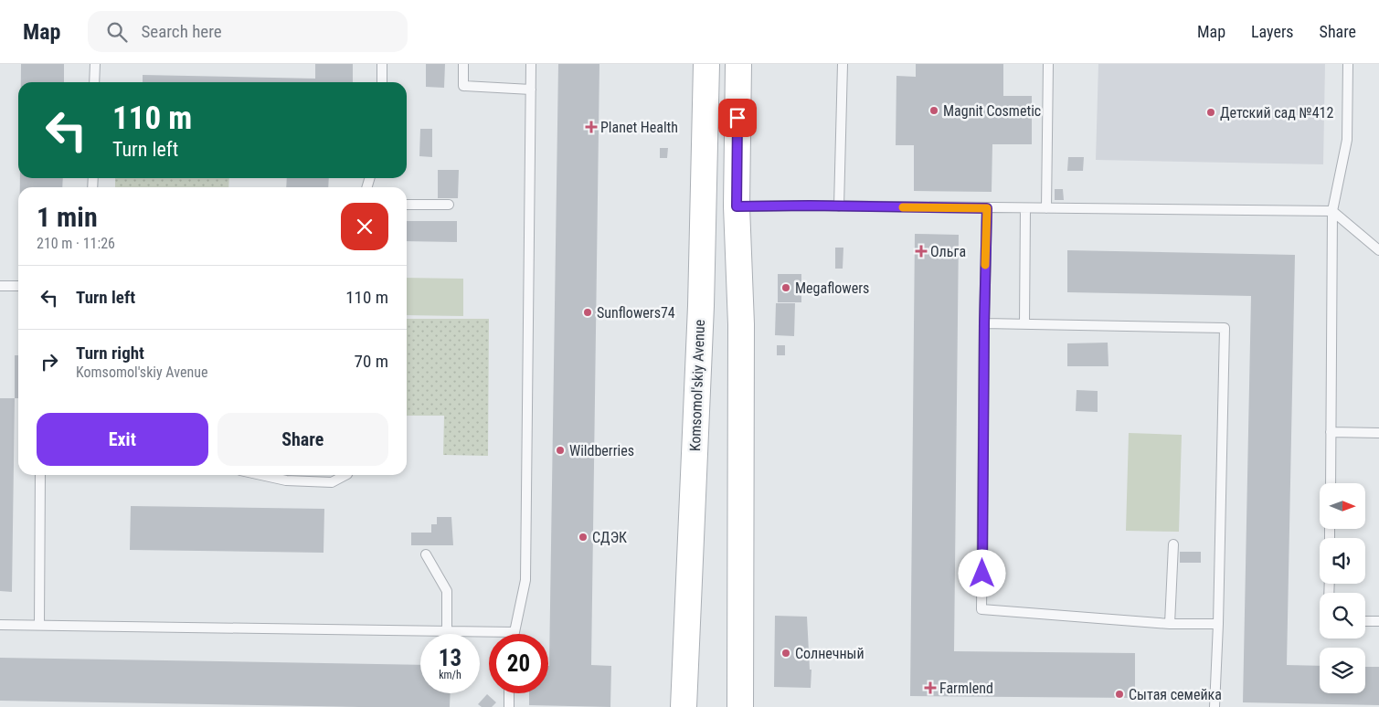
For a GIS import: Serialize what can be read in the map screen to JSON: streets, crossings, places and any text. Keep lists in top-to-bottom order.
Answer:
{
  "streets": {
    "main road": ["Komsomol'skiy Avenue"]
  },
  "places": {
    "other": [
      "Magnit Cosmetic",
      "Детский сад №412",
      "Megaflowers",
      "Sunflowers74",
      "Wildberries",
      "СДЭК",
      "Солнечный",
      "Сытая семейка"
    ],
    "health": ["Planet Health", "Ольга", "Farmlend"]
  },
  "north": "right",
  "page": {
    "header": "Map",
    "search": "Search here",
    "nav": ["Map", "Layers", "Share"],
    "turn": ["110 m", "Turn left"],
    "heading": ["1 min", "210 m · 11:26"],
    "list": [
      {
        "name": "Turn left",
        "value": "110 m"
      },
      {
        "name": "Turn right",
        "note": "Komsomol'skiy Avenue",
        "value": "70 m"
      }
    ],
    "buttons": ["Exit", "Share"],
    "speed": "13 km/h",
    "limit": "20"
  }
}
